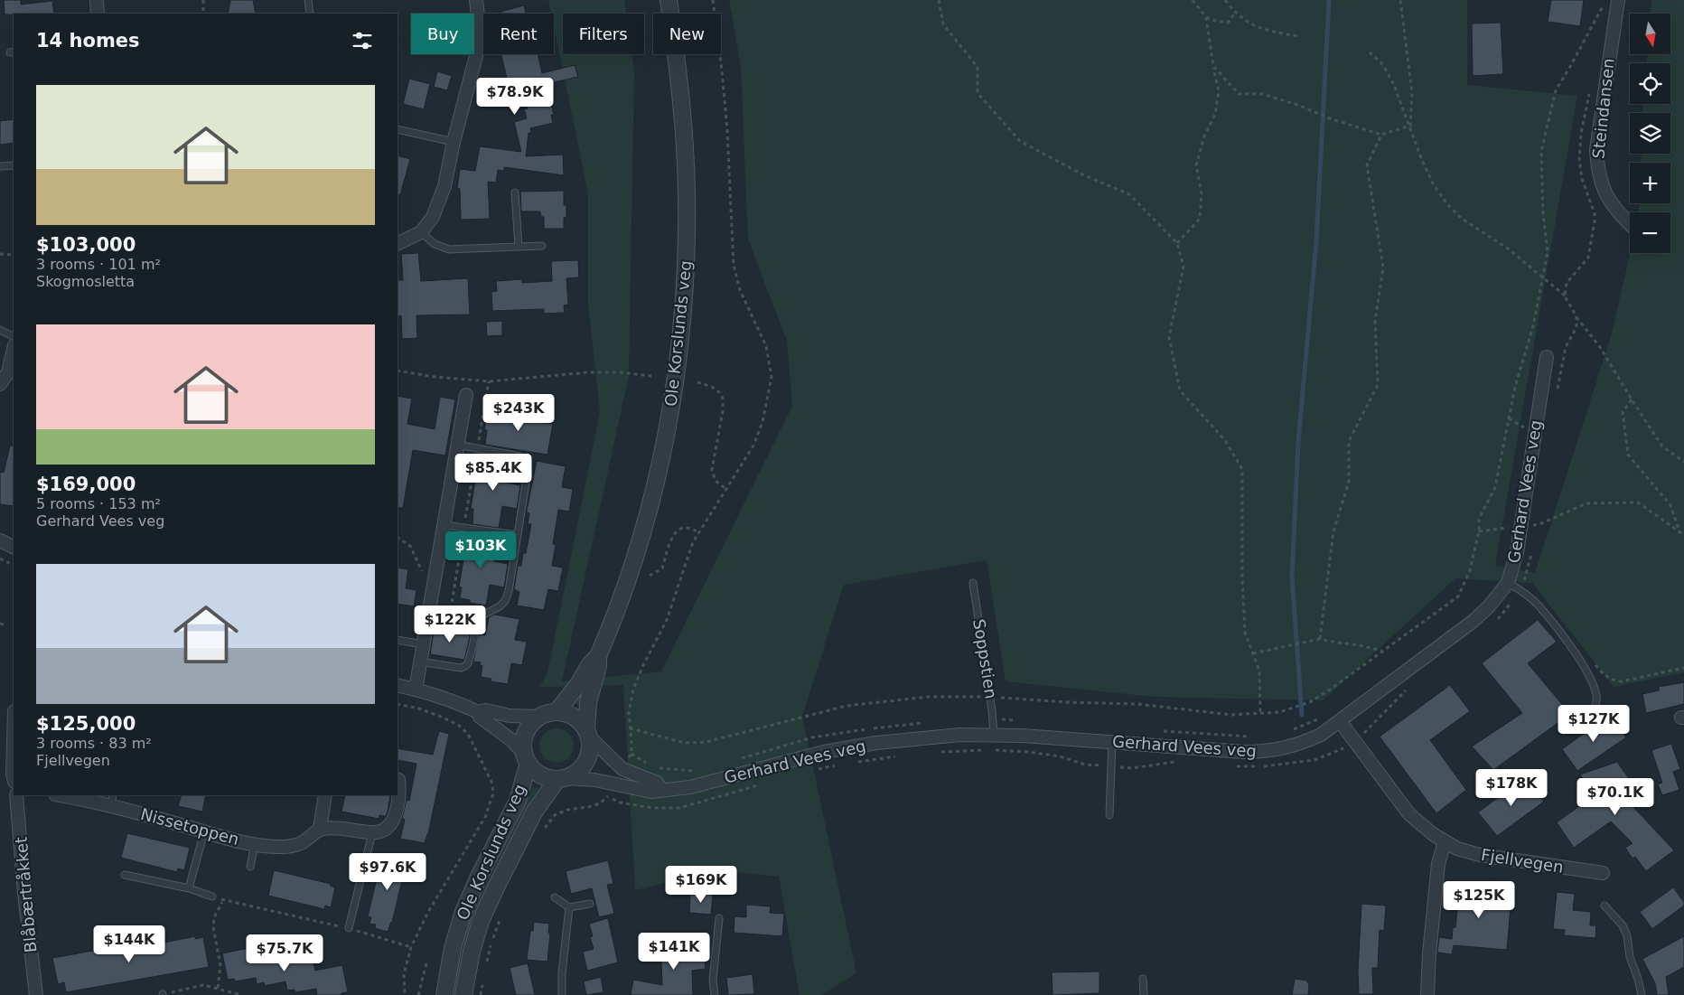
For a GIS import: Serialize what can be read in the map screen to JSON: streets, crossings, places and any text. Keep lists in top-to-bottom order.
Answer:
{
  "streets": {
    "street": [
      "Steindansen",
      "Ole Korslunds veg",
      "Gerhard Vees veg",
      "Nissetoppen",
      "Fjellvegen",
      "Blåbærtråkket"
    ],
    "lane": ["Soppstien"]
  },
  "crossings": [
    ["Ole Korslunds veg", "Gerhard Vees veg"],
    ["Gerhard Vees veg", "Soppstien"],
    ["Gerhard Vees veg", "Fjellvegen"]
  ],
  "north": "bottom",
  "page": {
    "map_buttons": ["+", "−"],
    "chip": [
      "Buy",
      "Rent",
      "Filters",
      "New"
    ],
    "heading": "14 homes",
    "list": [
      {
        "name": "$103,000",
        "note": "3 rooms · 101 m² · Skogmosletta"
      },
      {
        "name": "$169,000",
        "note": "5 rooms · 153 m² · Gerhard Vees veg"
      },
      {
        "name": "$125,000",
        "note": "3 rooms · 83 m² · Fjellvegen"
      }
    ],
    "price": [
      "$78.9K",
      "$243K",
      "$85.4K",
      "$103K",
      "$122K",
      "$127K",
      "$178K",
      "$70.1K",
      "$97.6K",
      "$169K",
      "$125K",
      "$144K",
      "$141K",
      "$75.7K"
    ]
  }
}
